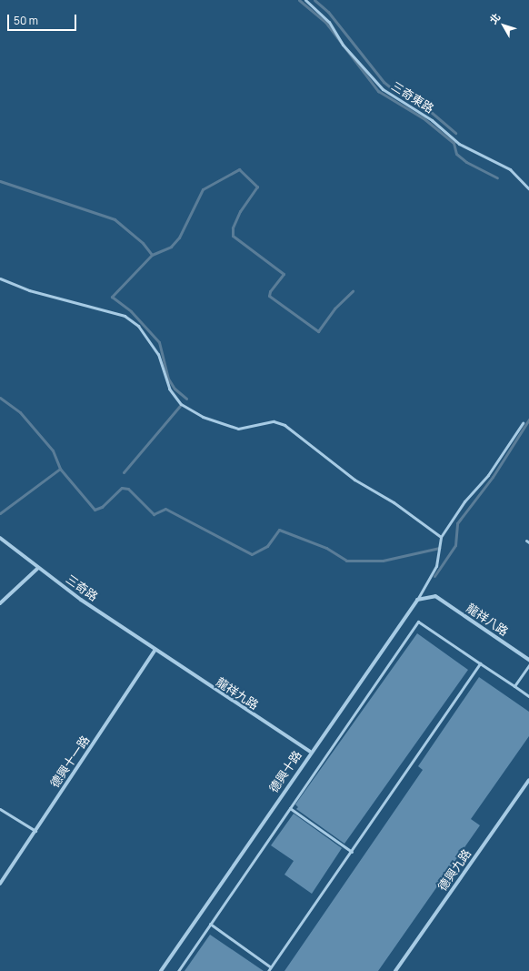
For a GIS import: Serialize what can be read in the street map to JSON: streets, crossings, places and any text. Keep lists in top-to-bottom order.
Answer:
{
  "streets": {
    "street": [
      "三奇路",
      "龍祥八路",
      "龍祥九路",
      "德興十一路",
      "德興十路",
      "德興九路"
    ],
    "lane": ["三奇東路"]
  },
  "crossings": [
    ["三奇路", "龍祥九路"],
    ["三奇路", "德興十一路"],
    ["龍祥八路", "德興十路"],
    ["龍祥九路", "德興十一路"],
    ["龍祥九路", "德興十路"]
  ],
  "scale_bar": "50 m",
  "north": "top left"
}
